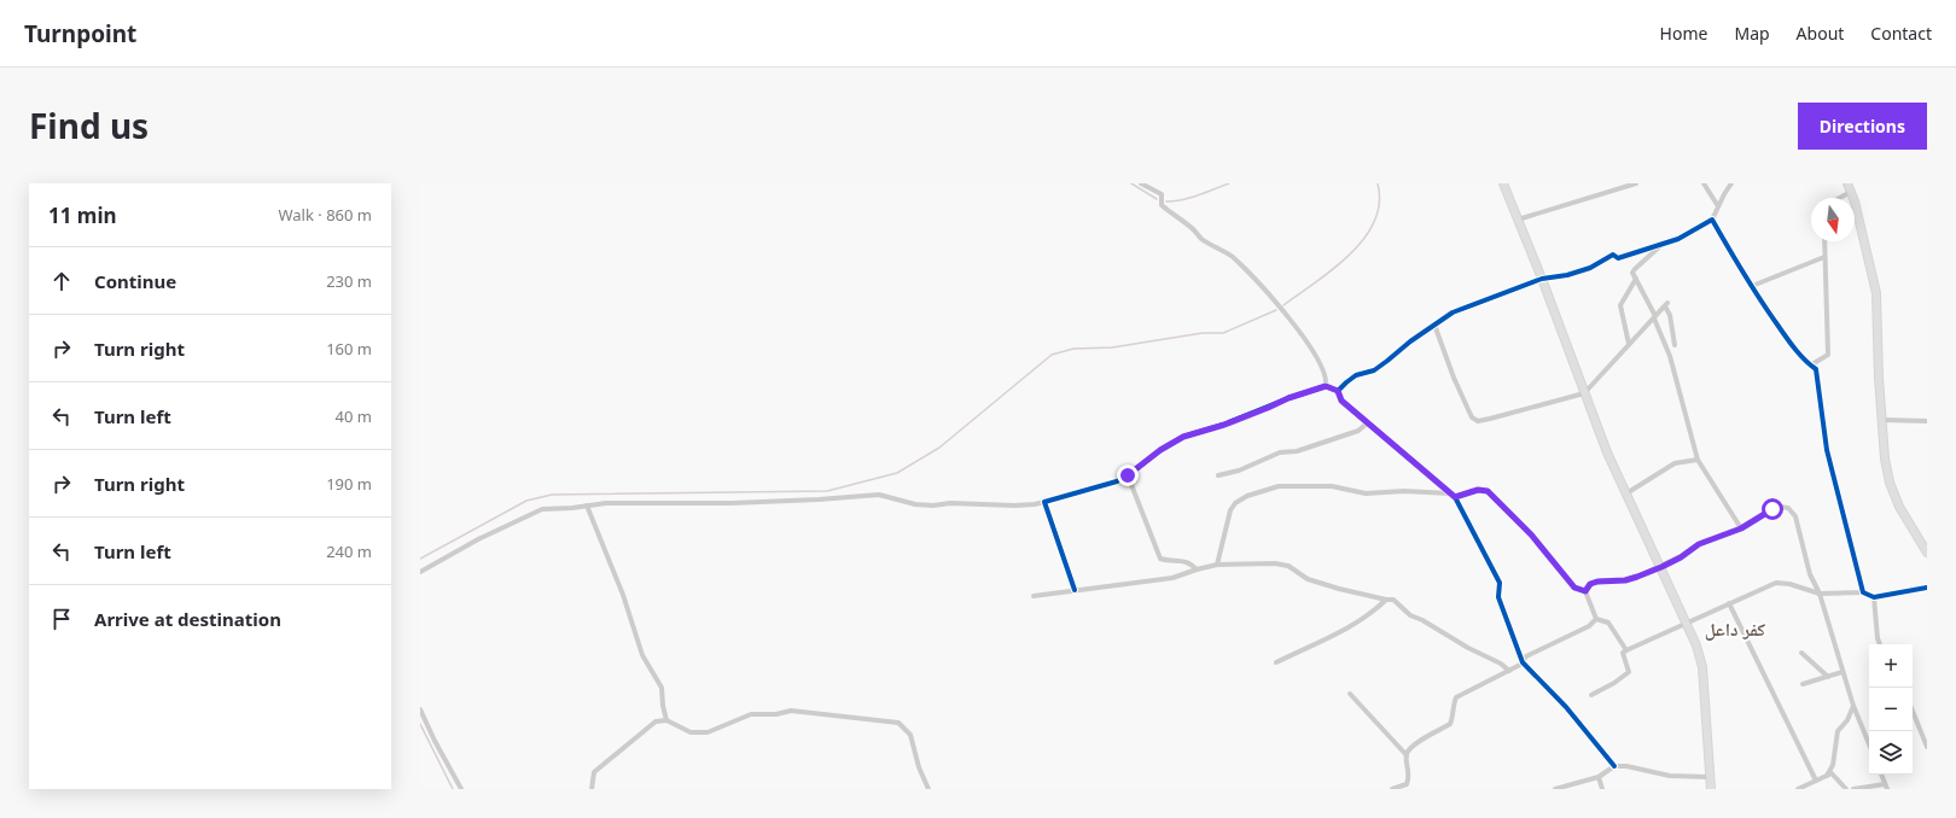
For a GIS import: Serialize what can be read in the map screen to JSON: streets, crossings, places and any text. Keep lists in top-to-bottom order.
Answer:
{
  "districts": ["كفر داعل"],
  "north": "bottom",
  "page": {
    "header": "Turnpoint",
    "nav": [
      "Home",
      "Map",
      "About",
      "Contact"
    ],
    "title": "Find us",
    "buttons": "Directions",
    "heading": ["11 min", "Walk · 860 m"],
    "list": [
      ["Continue", "230 m"],
      ["Turn right", "160 m"],
      ["Turn left", "40 m"],
      ["Turn right", "190 m"],
      ["Turn left", "240 m"],
      "Arrive at destination"
    ],
    "map_buttons": ["+", "−"]
  }
}
